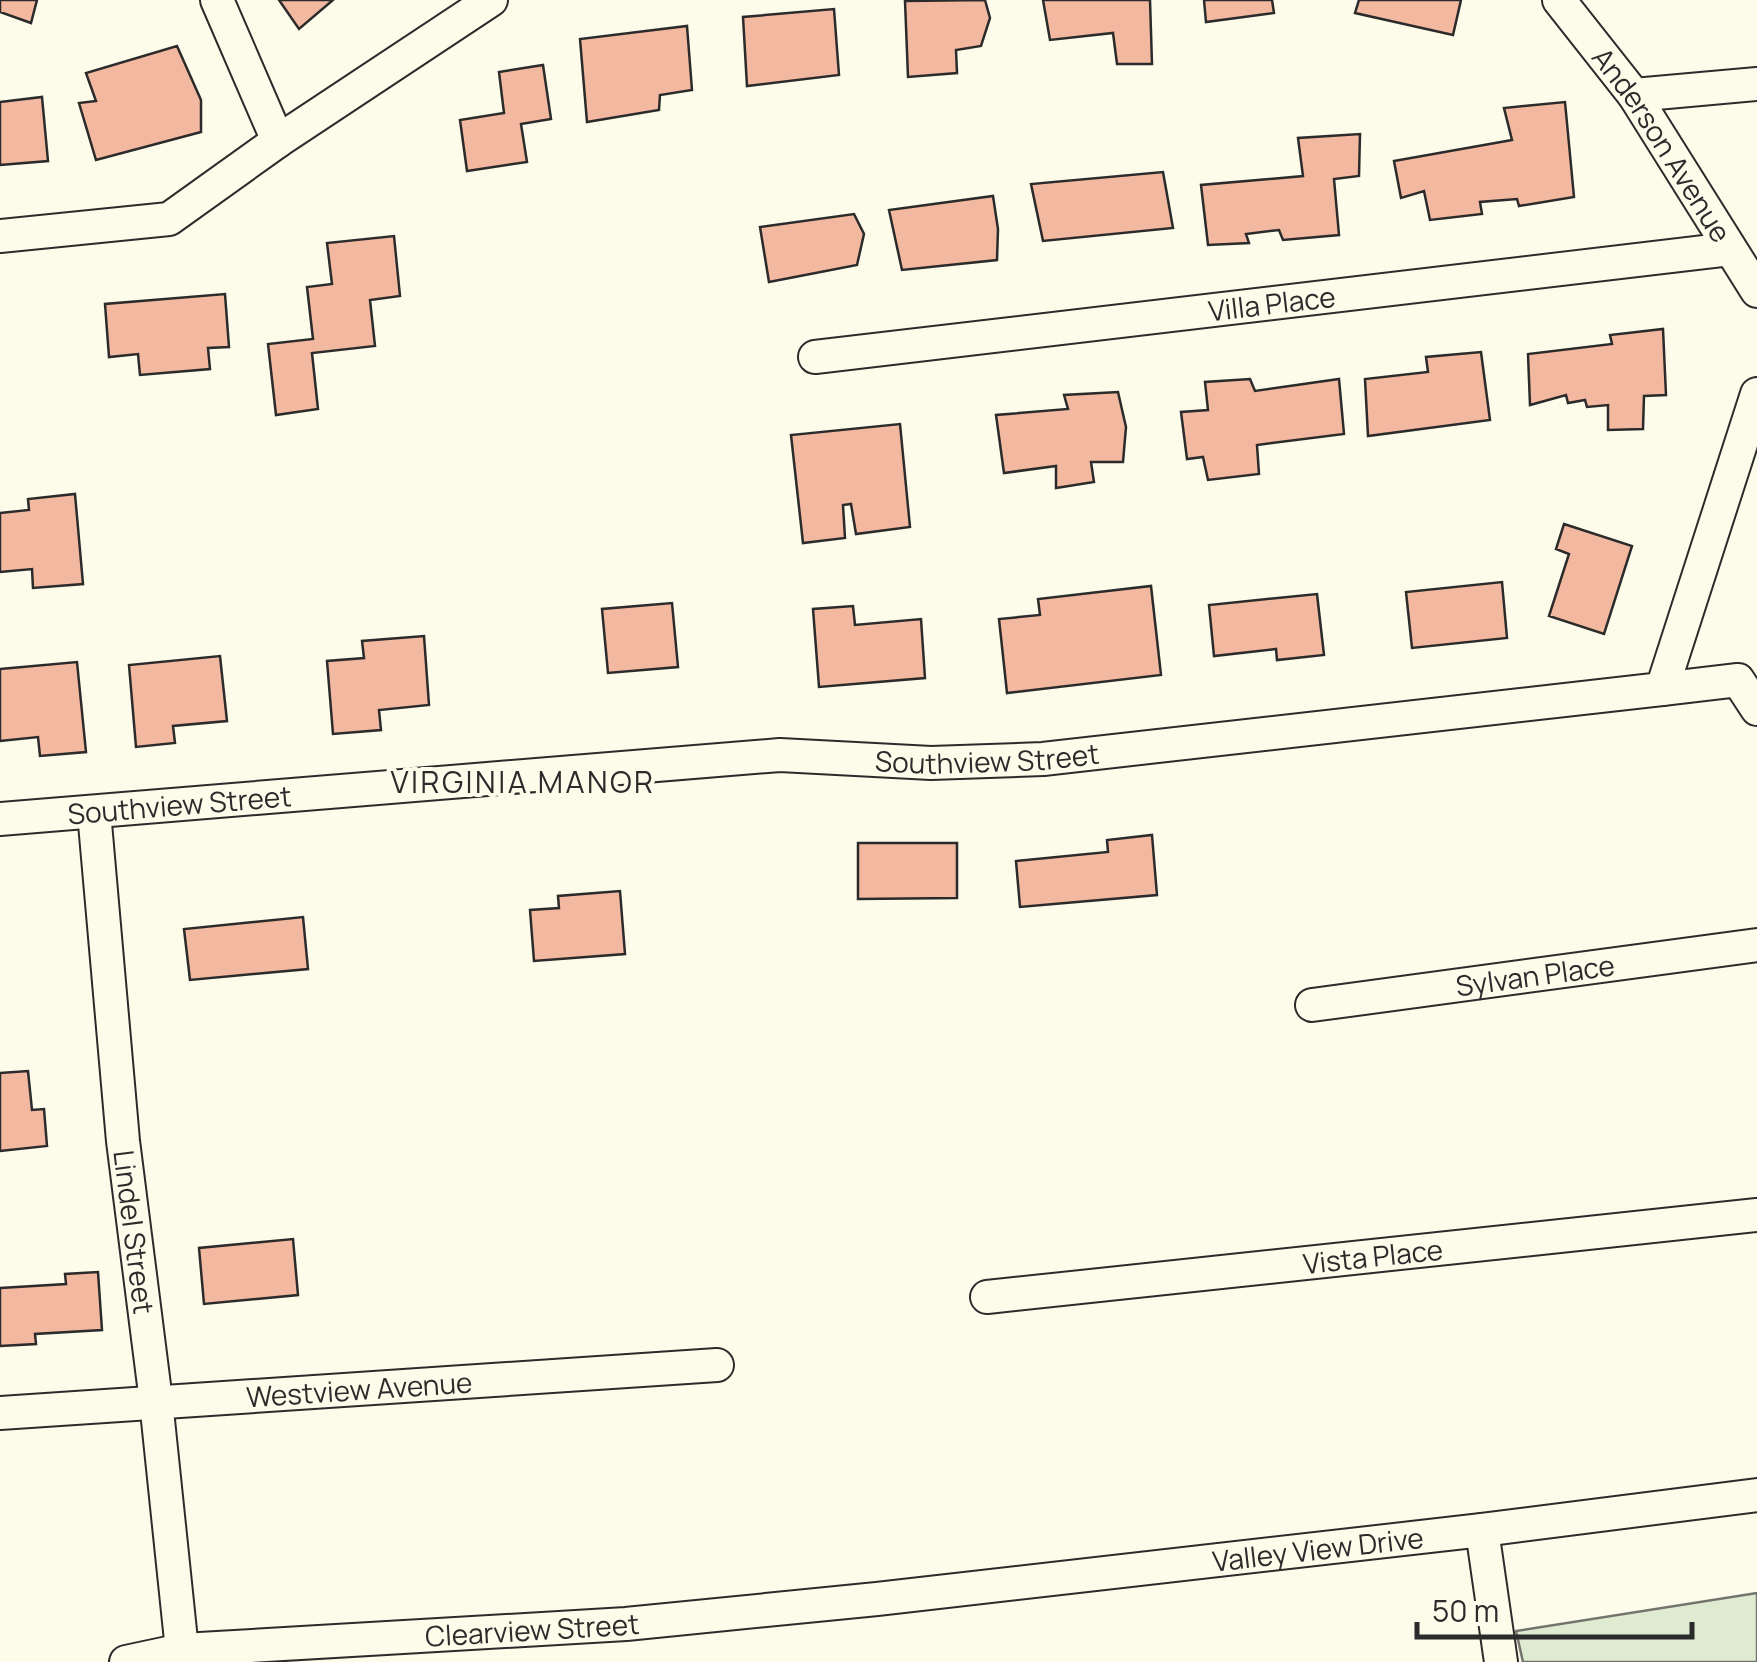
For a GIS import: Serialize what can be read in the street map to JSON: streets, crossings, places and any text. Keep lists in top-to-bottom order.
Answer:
{
  "streets": {
    "street": [
      "Anderson Avenue",
      "Villa Place",
      "Southview Street",
      "Sylvan Place",
      "Lindel Street",
      "Vista Place",
      "Westview Avenue",
      "Valley View Drive",
      "Clearview Street"
    ]
  },
  "crossings": [
    ["Anderson Avenue", "Villa Place"],
    ["Southview Street", "Lindel Street"],
    ["Lindel Street", "Westview Avenue"],
    ["Lindel Street", "Clearview Street"],
    ["Valley View Drive", "Clearview Street"]
  ],
  "districts": ["VIRGINIA MANOR"],
  "scale_bar": "50 m"
}
